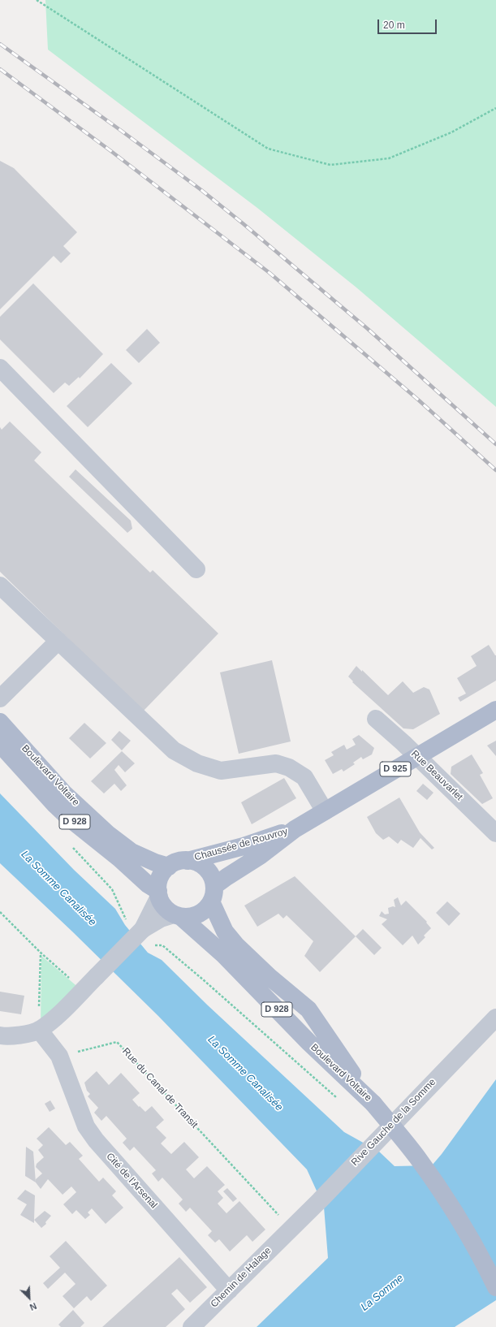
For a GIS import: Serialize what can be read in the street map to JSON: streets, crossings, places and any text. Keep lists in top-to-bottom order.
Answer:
{
  "streets": {
    "main road": [
      "D 925",
      "Boulevard Voltaire",
      "D 928",
      "Chaussée de Rouvroy"
    ],
    "street": [
      "Rue Beauvarlet",
      "Rive Gauche de la Somme",
      "Cité de l'Arsenal",
      "Chemin de Halage"
    ],
    "path": ["Rue du Canal de Transit"]
  },
  "crossings": [
    ["Boulevard Voltaire", "D 928"],
    ["Boulevard Voltaire", "Chaussée de Rouvroy"],
    ["Rue Beauvarlet", "Chaussée de Rouvroy"],
    ["Rue du Canal de Transit", "Rive Gauche de la Somme"],
    ["Rue du Canal de Transit", "Cité de l'Arsenal"],
    ["Rue du Canal de Transit", "Chemin de Halage"],
    ["Rive Gauche de la Somme", "Chemin de Halage"],
    ["Cité de l'Arsenal", "Chemin de Halage"]
  ],
  "water": ["La Somme Canalisée", "La Somme"],
  "scale_bar": "20 m",
  "north": "bottom right"
}
